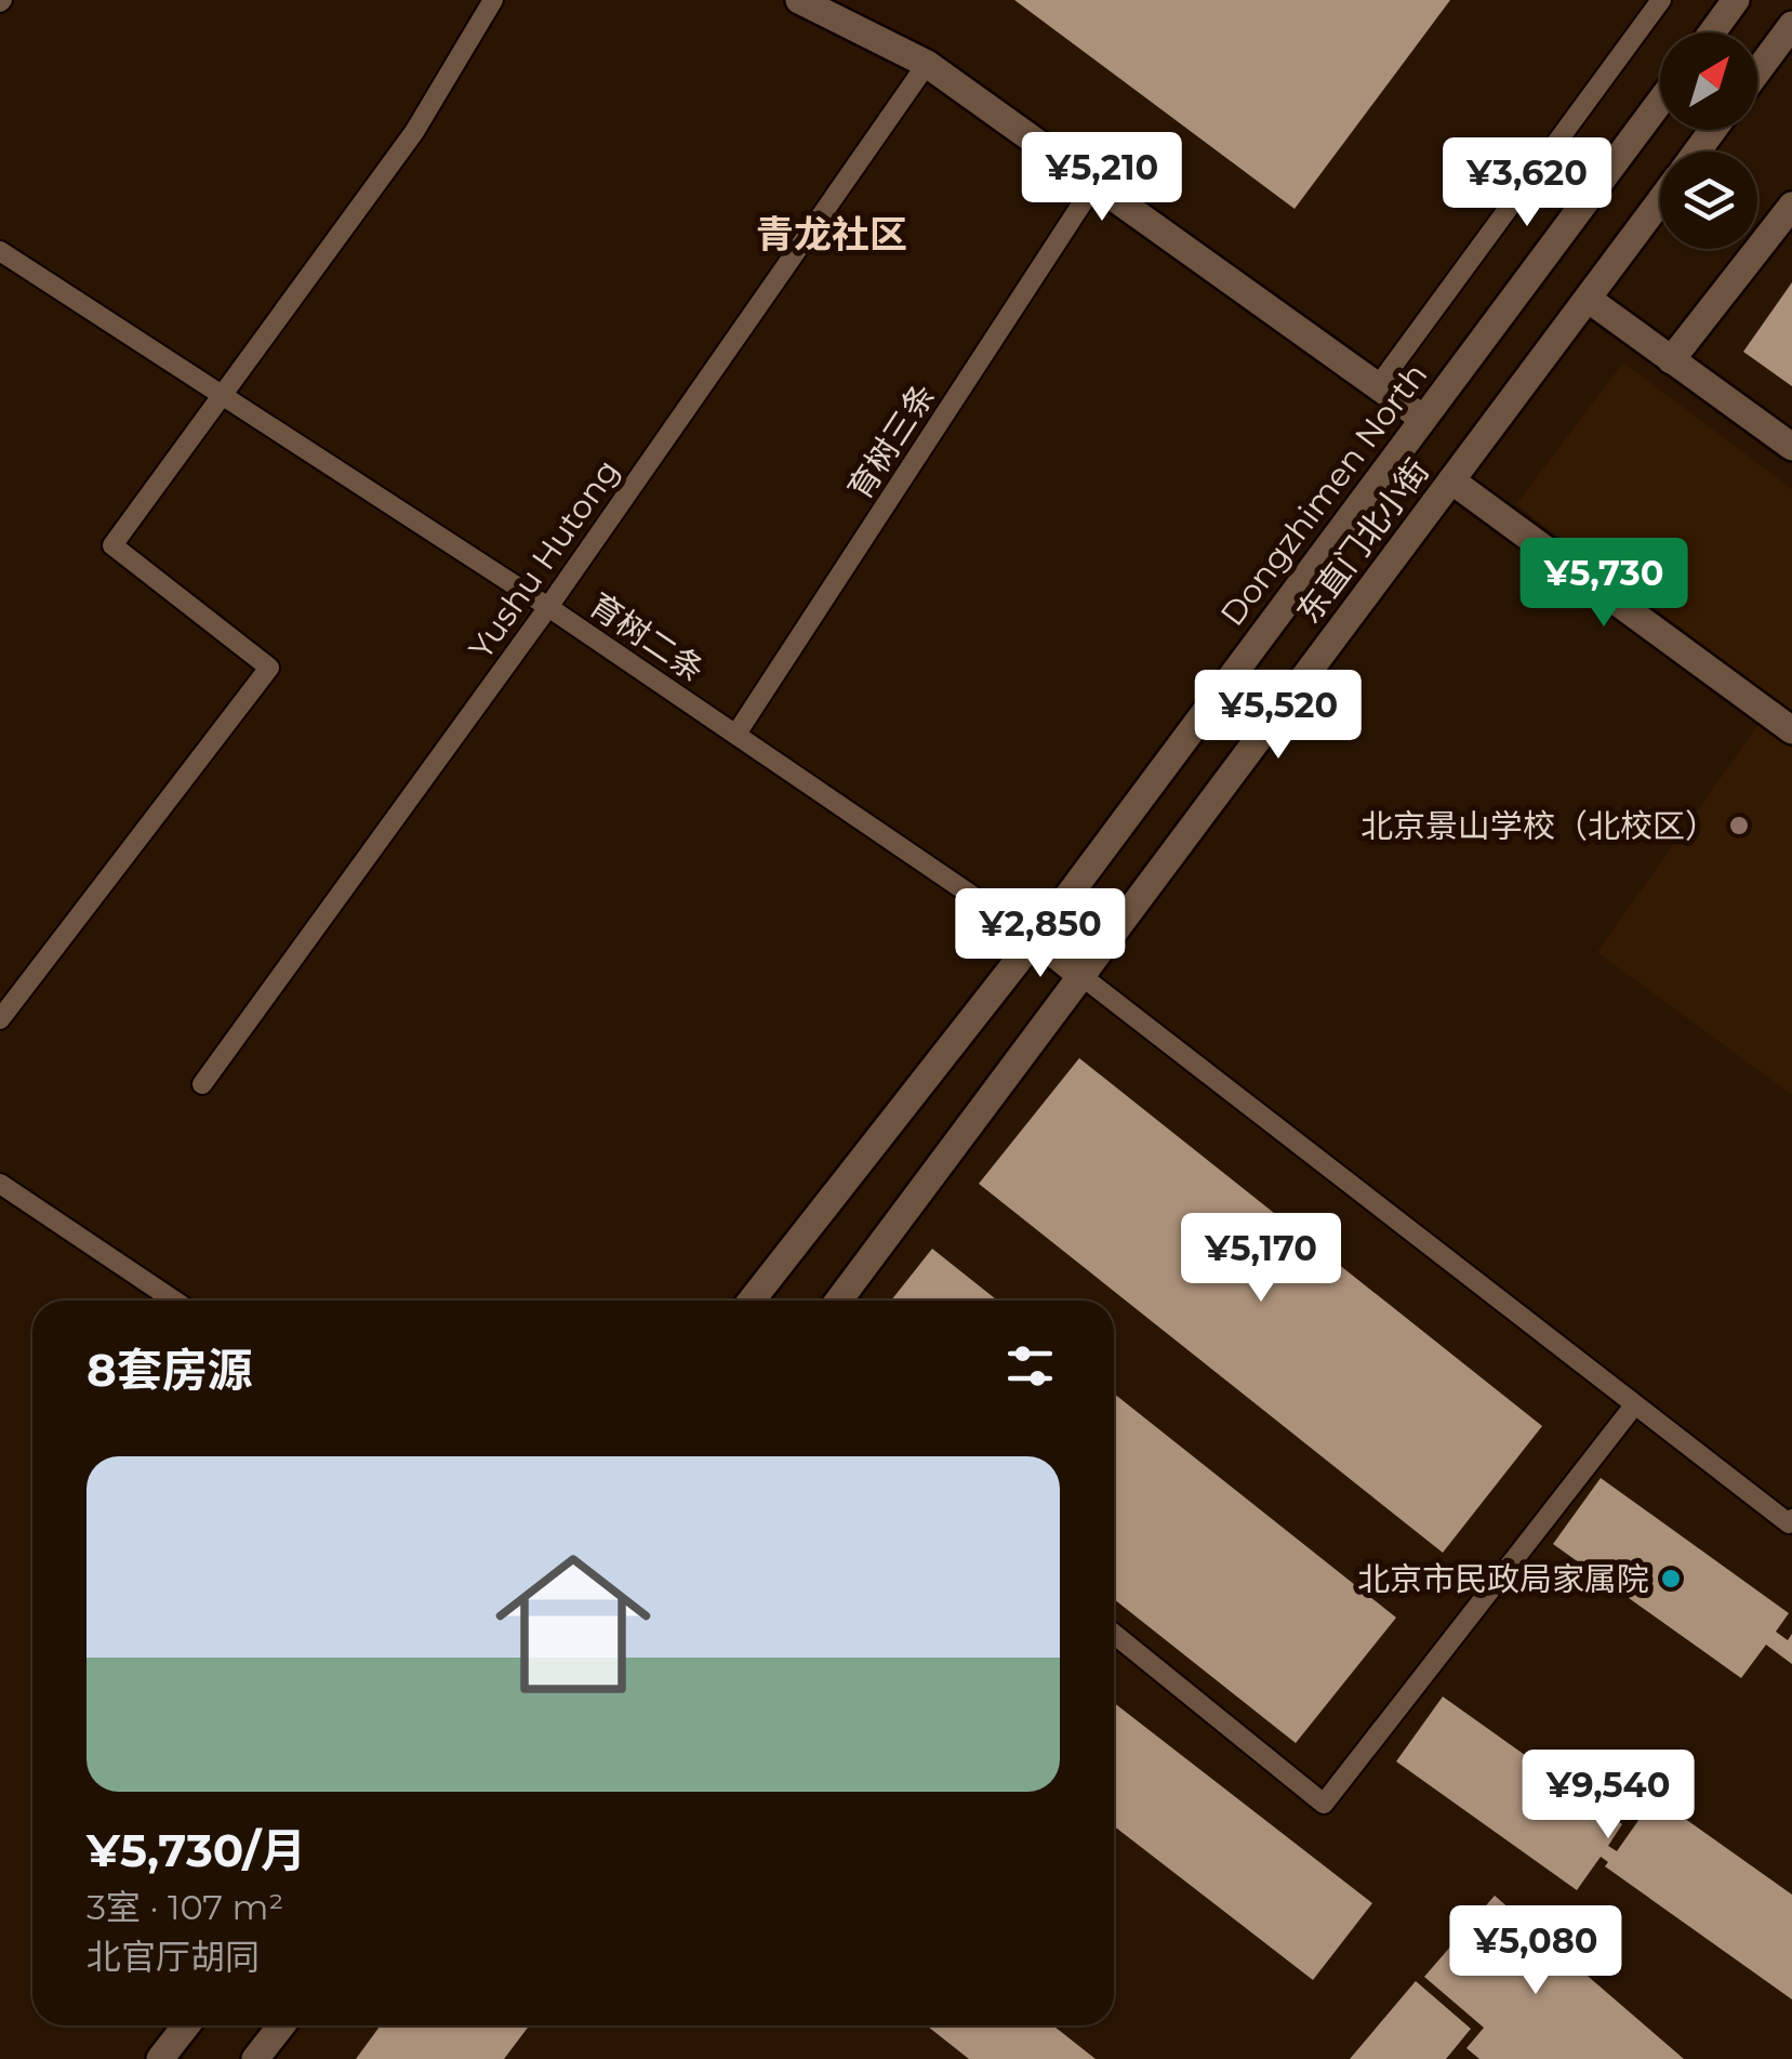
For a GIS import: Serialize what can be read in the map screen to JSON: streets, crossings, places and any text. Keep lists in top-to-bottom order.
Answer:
{
  "streets": {
    "main road": ["Dongzhimen North", "东直门北小街"],
    "lane": ["育树三条", "Yushu Hutong", "育树二条"]
  },
  "crossings": [
    ["育树三条", "育树二条"],
    ["Dongzhimen North", "育树二条"],
    ["Yushu Hutong", "育树二条"]
  ],
  "districts": ["青龙社区"],
  "places": ["北京景山学校（北校区）", "北京市民政局家属院"],
  "north": "top right",
  "page": {
    "price": [
      "¥5,210",
      "¥3,620",
      "¥5,730",
      "¥5,520",
      "¥2,850",
      "¥5,170",
      "¥9,540",
      "¥5,080"
    ],
    "heading": "8套房源",
    "list": [
      {
        "name": "¥5,730/月",
        "note": "3室 · 107 m² · 北官厅胡同"
      }
    ]
  }
}
